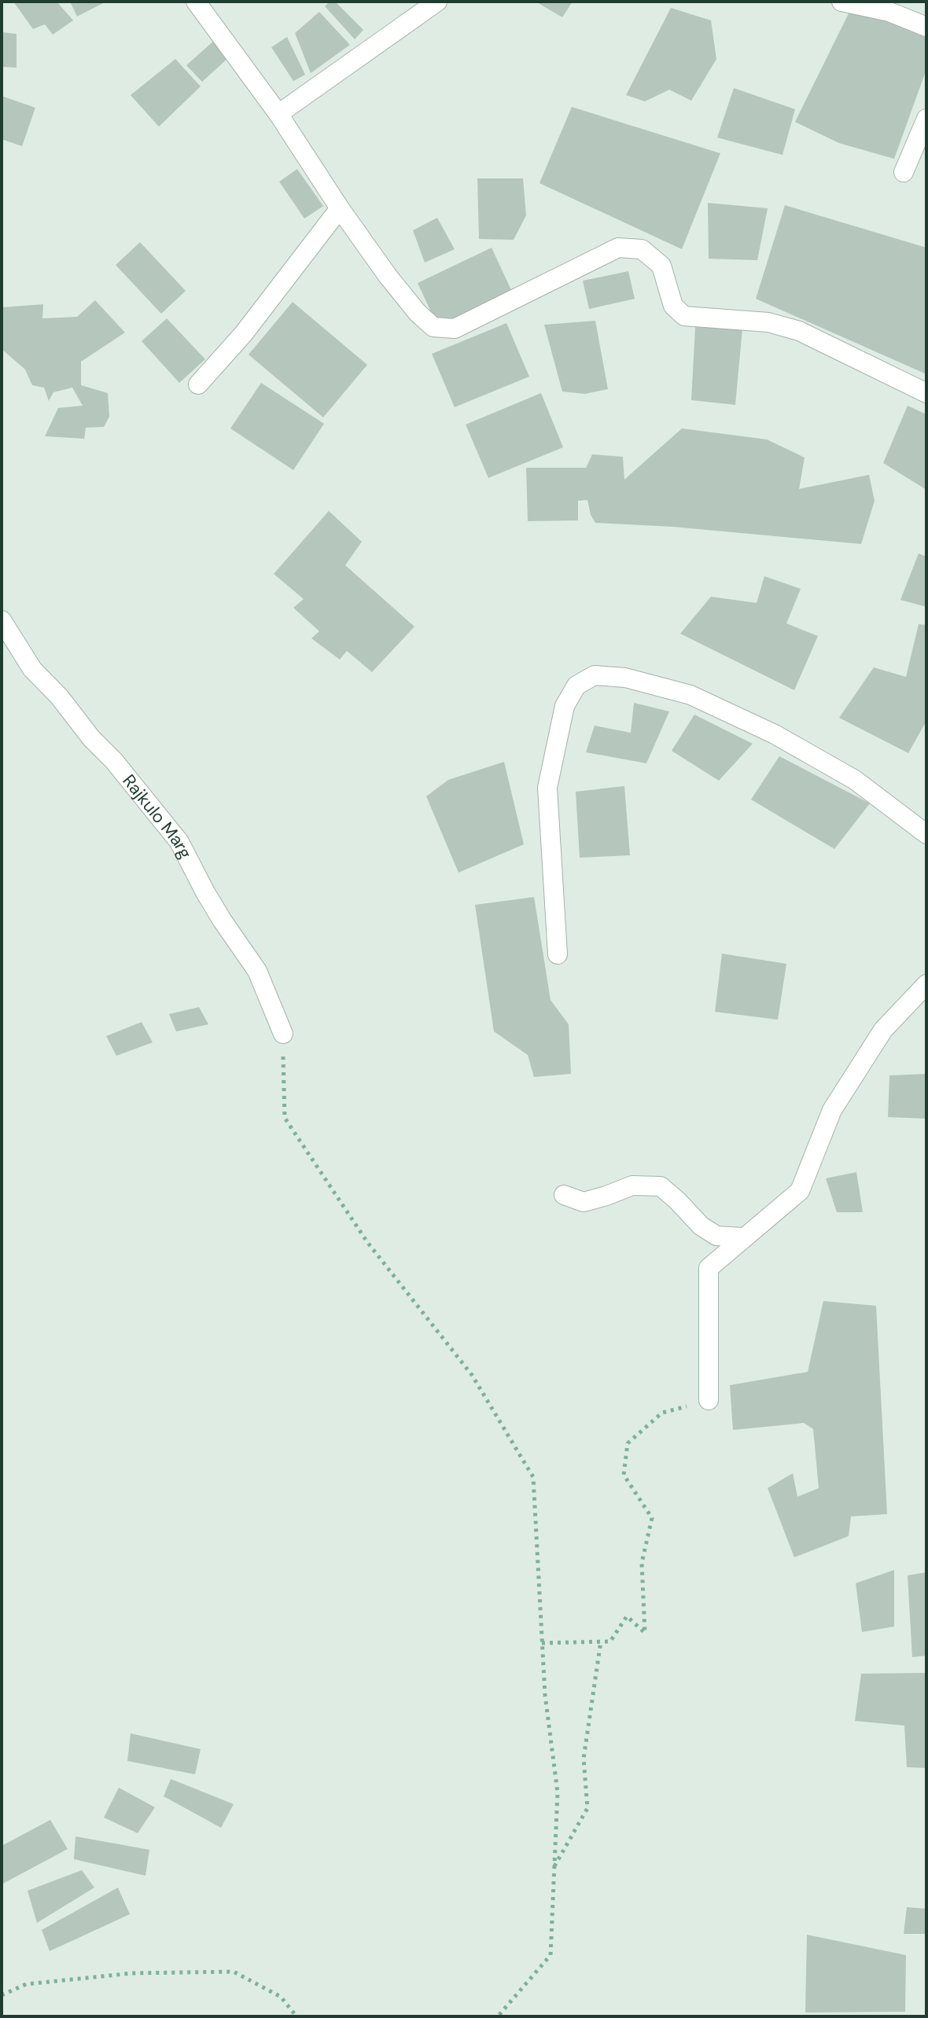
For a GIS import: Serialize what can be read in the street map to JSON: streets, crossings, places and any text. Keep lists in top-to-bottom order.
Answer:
{
  "streets": {
    "street": ["Rajkulo Marg"]
  }
}
